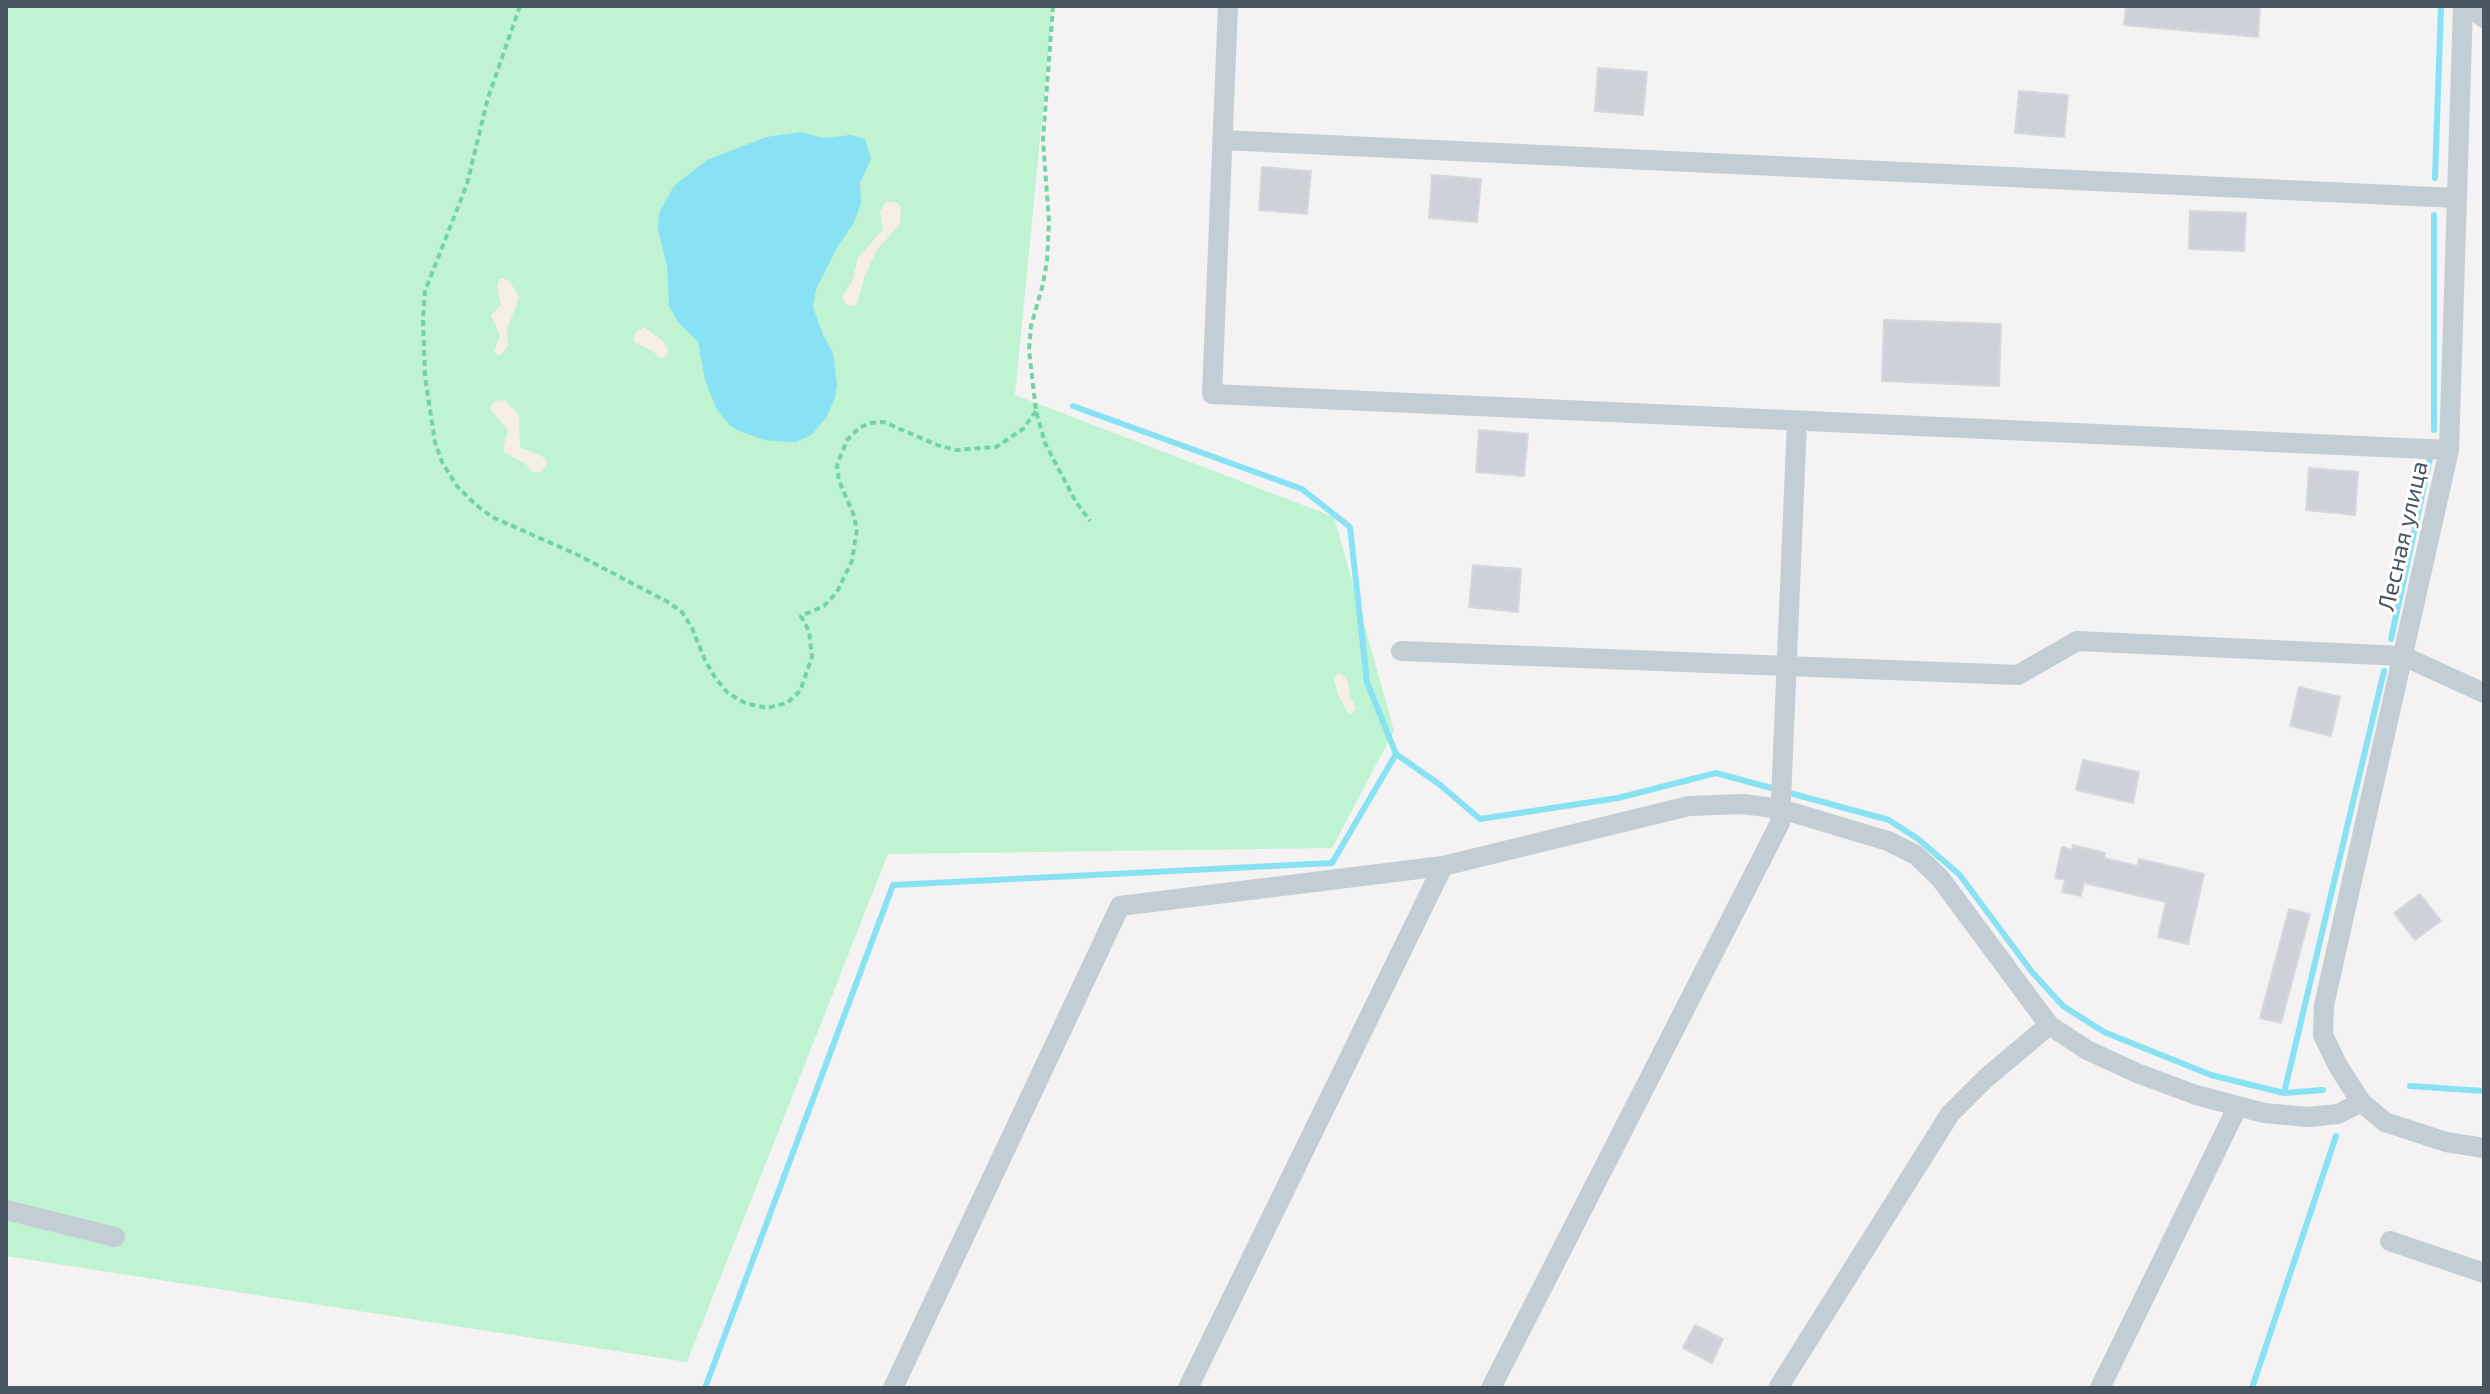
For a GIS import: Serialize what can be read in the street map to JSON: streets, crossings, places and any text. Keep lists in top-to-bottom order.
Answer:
{
  "streets": {
    "street": ["Лесная улица"]
  }
}
